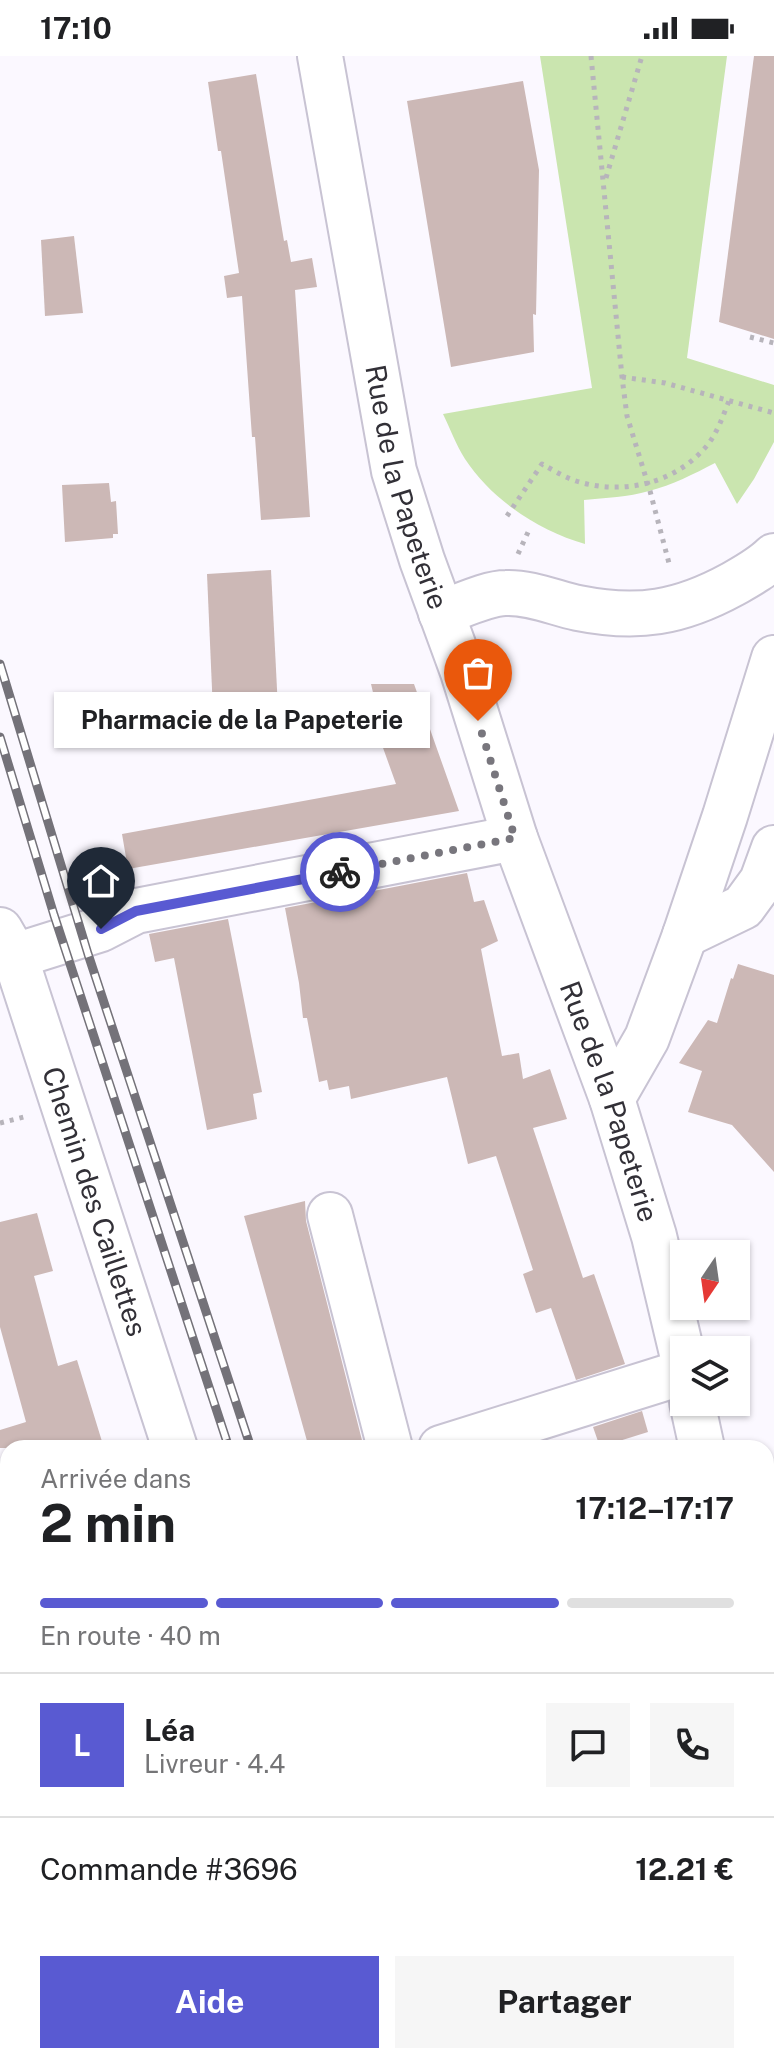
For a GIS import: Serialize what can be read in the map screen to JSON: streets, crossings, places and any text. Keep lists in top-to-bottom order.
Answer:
{
  "streets": {
    "street": ["Rue de la Papeterie", "Chemin des Caillettes"]
  },
  "places": ["Pharmacie de la Papeterie"],
  "north": "bottom",
  "page": {
    "status": "17:10",
    "bubble": "Pharmacie de la Papeterie",
    "heading": ["2 min", "Arrivée dans", "17:12–17:17"],
    "panel": [
      "Léa",
      "Livreur · 4.4",
      "Commande #3696",
      "12.21 €"
    ],
    "bar": "En route · 40 m",
    "round": "L",
    "buttons": ["Aide", "Partager"]
  }
}
